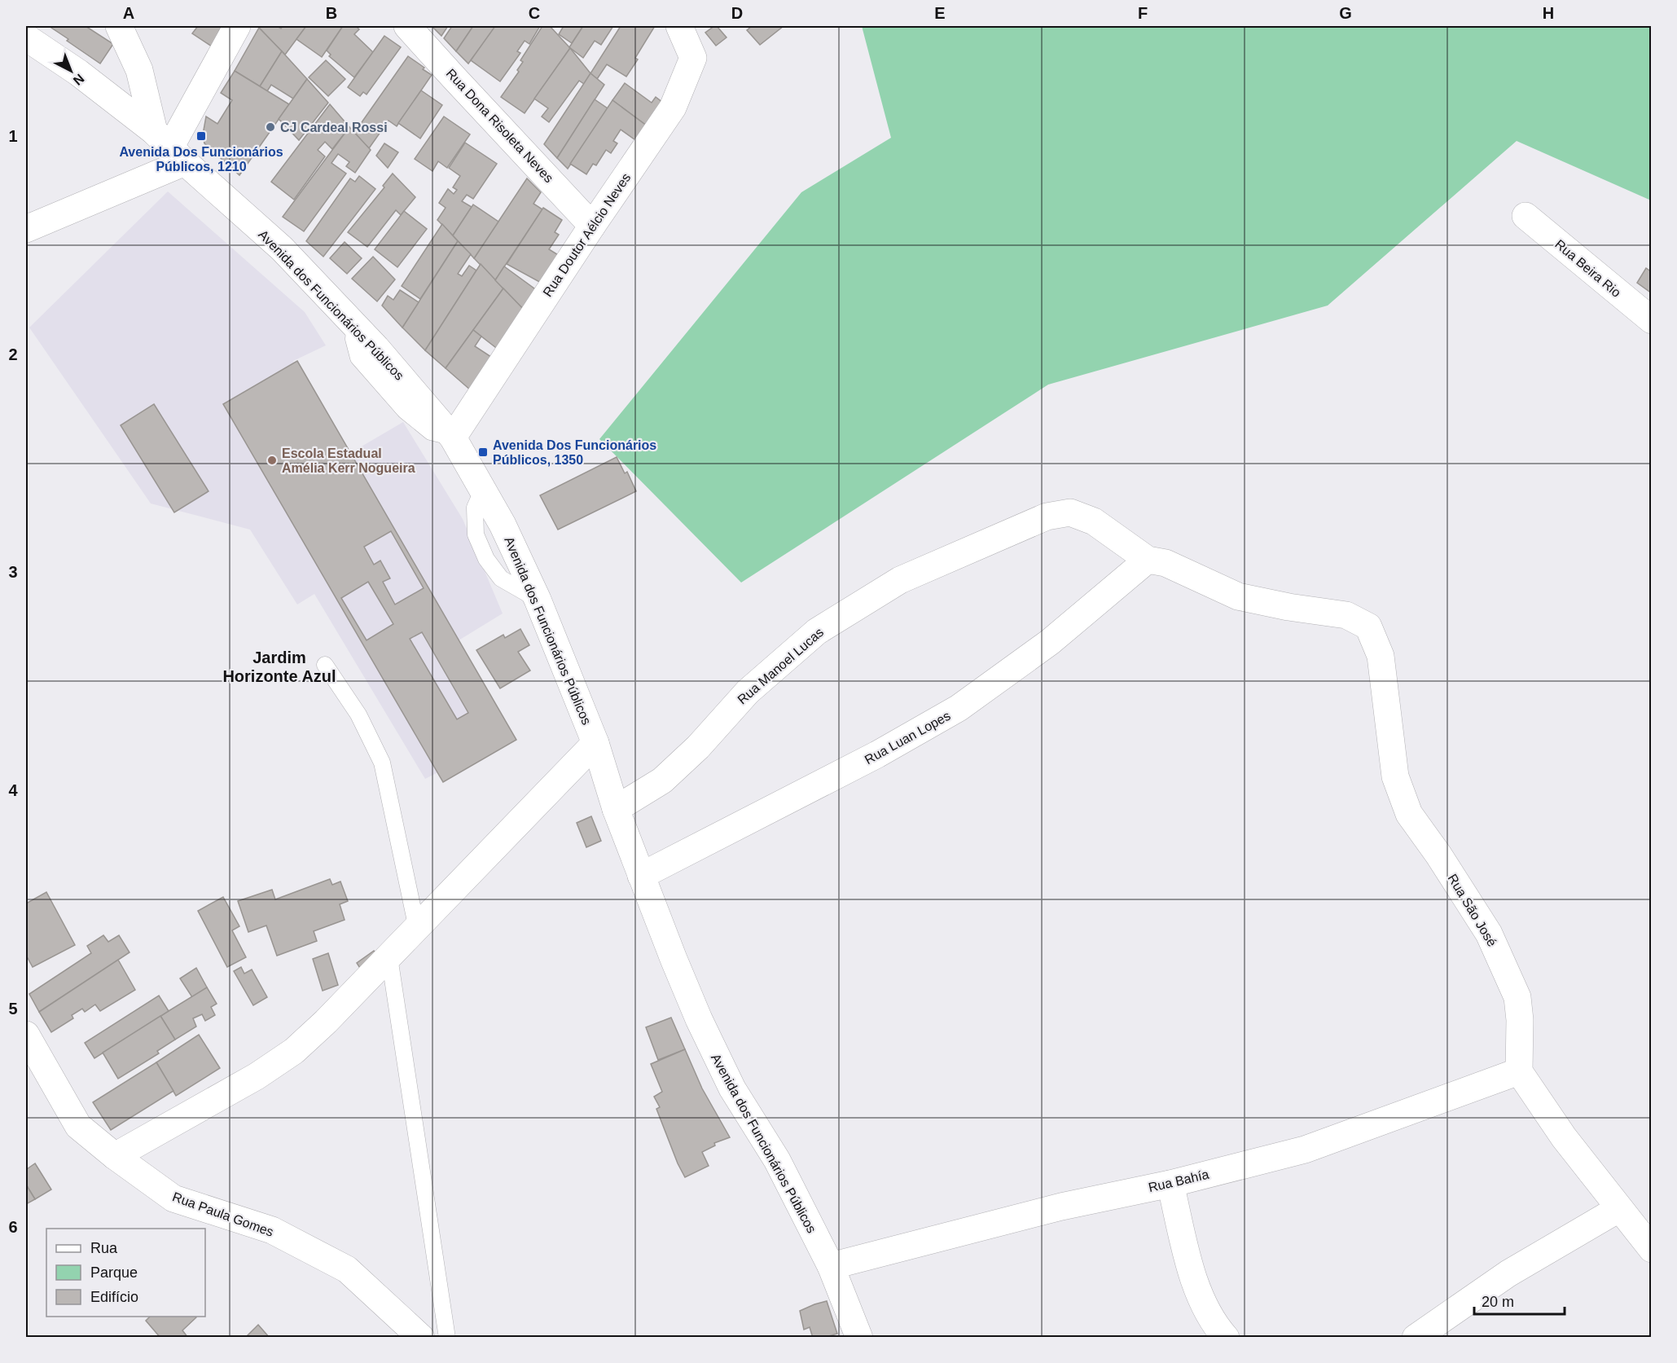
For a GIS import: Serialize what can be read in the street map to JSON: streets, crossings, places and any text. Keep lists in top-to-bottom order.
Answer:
{
  "streets": {
    "street": [
      "Rua Dona Risoleta Neves",
      "Rua Doutor Aélcio Neves",
      "Rua Beira Rio",
      "Avenida dos Funcionários Públicos",
      "Rua Manoel Lucas",
      "Rua Luan Lopes",
      "Rua São José",
      "Rua Bahía",
      "Rua Paula Gomes"
    ]
  },
  "crossings": [
    ["Rua Dona Risoleta Neves", "Rua Doutor Aélcio Neves"],
    ["Rua Doutor Aélcio Neves", "Avenida dos Funcionários Públicos"],
    ["Avenida dos Funcionários Públicos", "Rua Manoel Lucas"],
    ["Avenida dos Funcionários Públicos", "Rua Luan Lopes"],
    ["Avenida dos Funcionários Públicos", "Rua Bahía"],
    ["Rua Manoel Lucas", "Rua Luan Lopes"],
    ["Rua Manoel Lucas", "Rua São José"],
    ["Rua Luan Lopes", "Rua São José"],
    ["Rua São José", "Rua Bahía"]
  ],
  "districts": ["Jardim Horizonte Azul"],
  "places": {
    "other": ["CJ Cardeal Rossi", "Escola Estadual Amélia Kerr Nogueira"],
    "transit": ["Avenida Dos Funcionários Públicos, 1210", "Avenida Dos Funcionários Públicos, 1350"]
  },
  "legend": ["Rua", "Parque", "Edifício"],
  "scale_bar": "20 m",
  "north": "bottom right",
  "grid": {
    "columns": [
      "A",
      "B",
      "C",
      "D",
      "E",
      "F",
      "G",
      "H"
    ],
    "rows": [
      "1",
      "2",
      "3",
      "4",
      "5",
      "6"
    ]
  }
}
